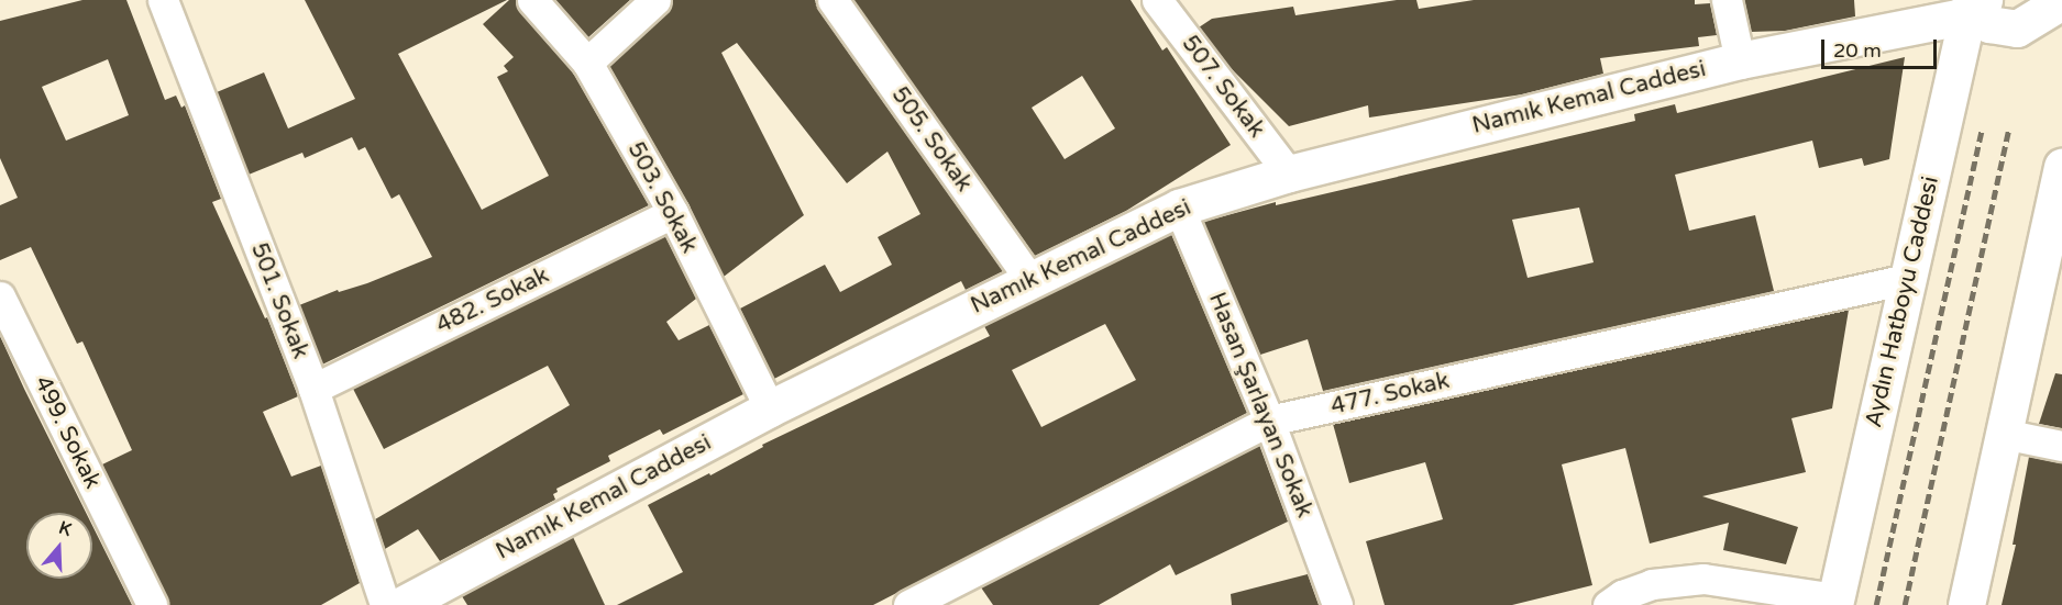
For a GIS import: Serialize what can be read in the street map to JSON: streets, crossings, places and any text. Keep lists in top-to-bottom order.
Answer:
{
  "streets": {
    "main road": ["Namık Kemal Caddesi", "Aydın Hatboyu Caddesi"],
    "street": [
      "507. Sokak",
      "505. Sokak",
      "503. Sokak",
      "501. Sokak",
      "482. Sokak",
      "477. Sokak",
      "Hasan Şarlayan Sokak",
      "499. Sokak"
    ]
  },
  "crossings": [
    ["507. Sokak", "Namık Kemal Caddesi"],
    ["Namık Kemal Caddesi", "505. Sokak"],
    ["Namık Kemal Caddesi", "503. Sokak"],
    ["Namık Kemal Caddesi", "Aydın Hatboyu Caddesi"],
    ["Namık Kemal Caddesi", "Hasan Şarlayan Sokak"],
    ["503. Sokak", "482. Sokak"],
    ["501. Sokak", "482. Sokak"],
    ["Aydın Hatboyu Caddesi", "477. Sokak"],
    ["477. Sokak", "Hasan Şarlayan Sokak"]
  ],
  "scale_bar": "20 m",
  "north": "top"
}
